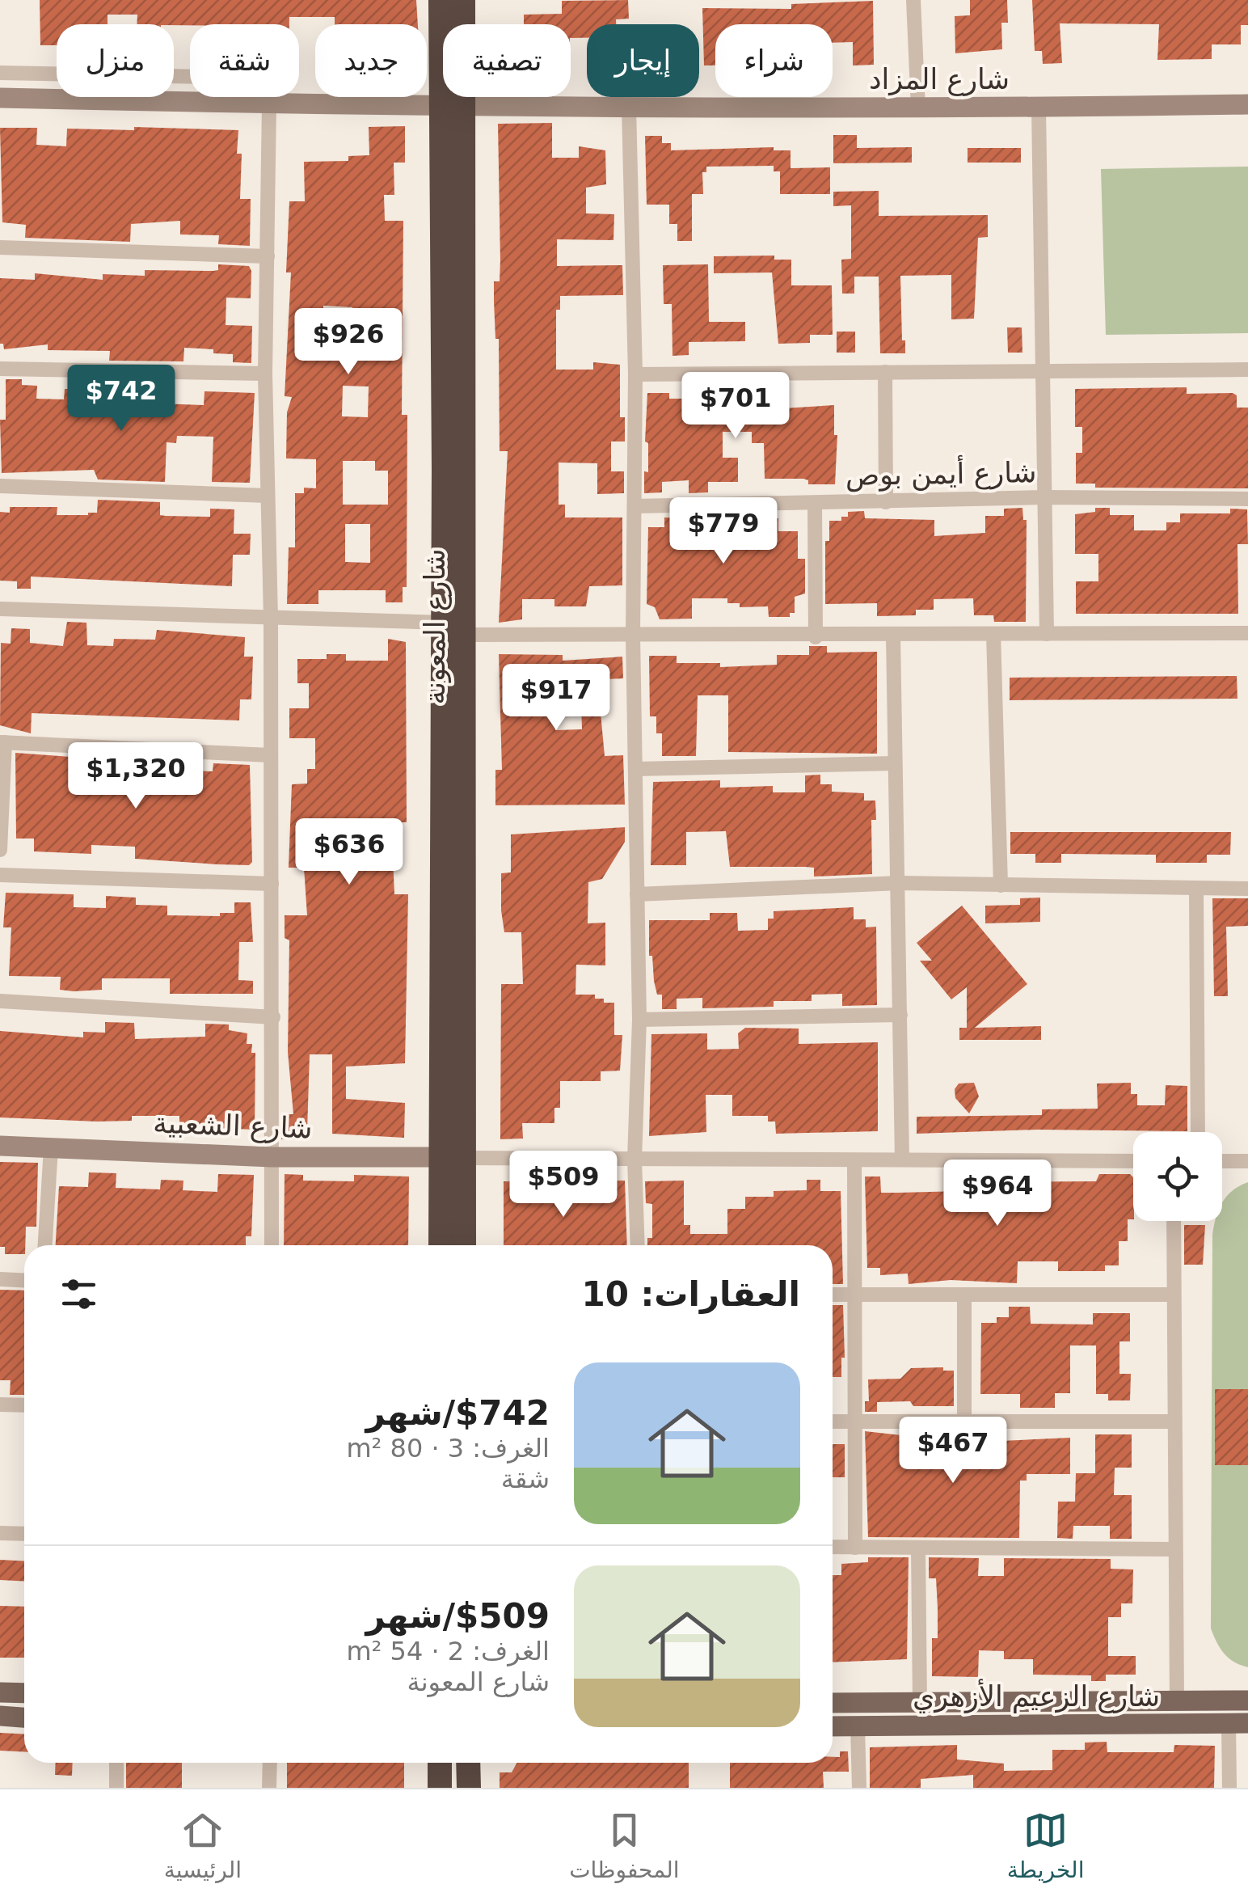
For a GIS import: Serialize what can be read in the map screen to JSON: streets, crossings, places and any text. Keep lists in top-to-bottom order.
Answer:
{
  "streets": {
    "highway": ["شارع المعونة"],
    "main road": ["شارع الزعيم الأزهري"],
    "street": ["شارع المزاد", "شارع أيمن بوص", "شارع الشعبية"]
  },
  "crossings": [
    ["شارع المزاد", "شارع المعونة"],
    ["شارع المعونة", "شارع الشعبية"]
  ],
  "page": {
    "chip": [
      "شراء",
      "إيجار",
      "تصفية",
      "جديد",
      "شقة",
      "منزل"
    ],
    "price": [
      "$926",
      "$742",
      "$701",
      "$779",
      "$917",
      "$1,320",
      "$636",
      "$509",
      "$964",
      "$467"
    ],
    "heading": "العقارات: 10",
    "list": [
      {
        "name": "$742/شهر",
        "note": "الغرف: 3 · 80 m² · شقة"
      },
      {
        "name": "$509/شهر",
        "note": "الغرف: 2 · 54 m² · شارع المعونة"
      }
    ],
    "tabs": ["الخريطة", "المحفوظات", "الرئيسية"]
  }
}
